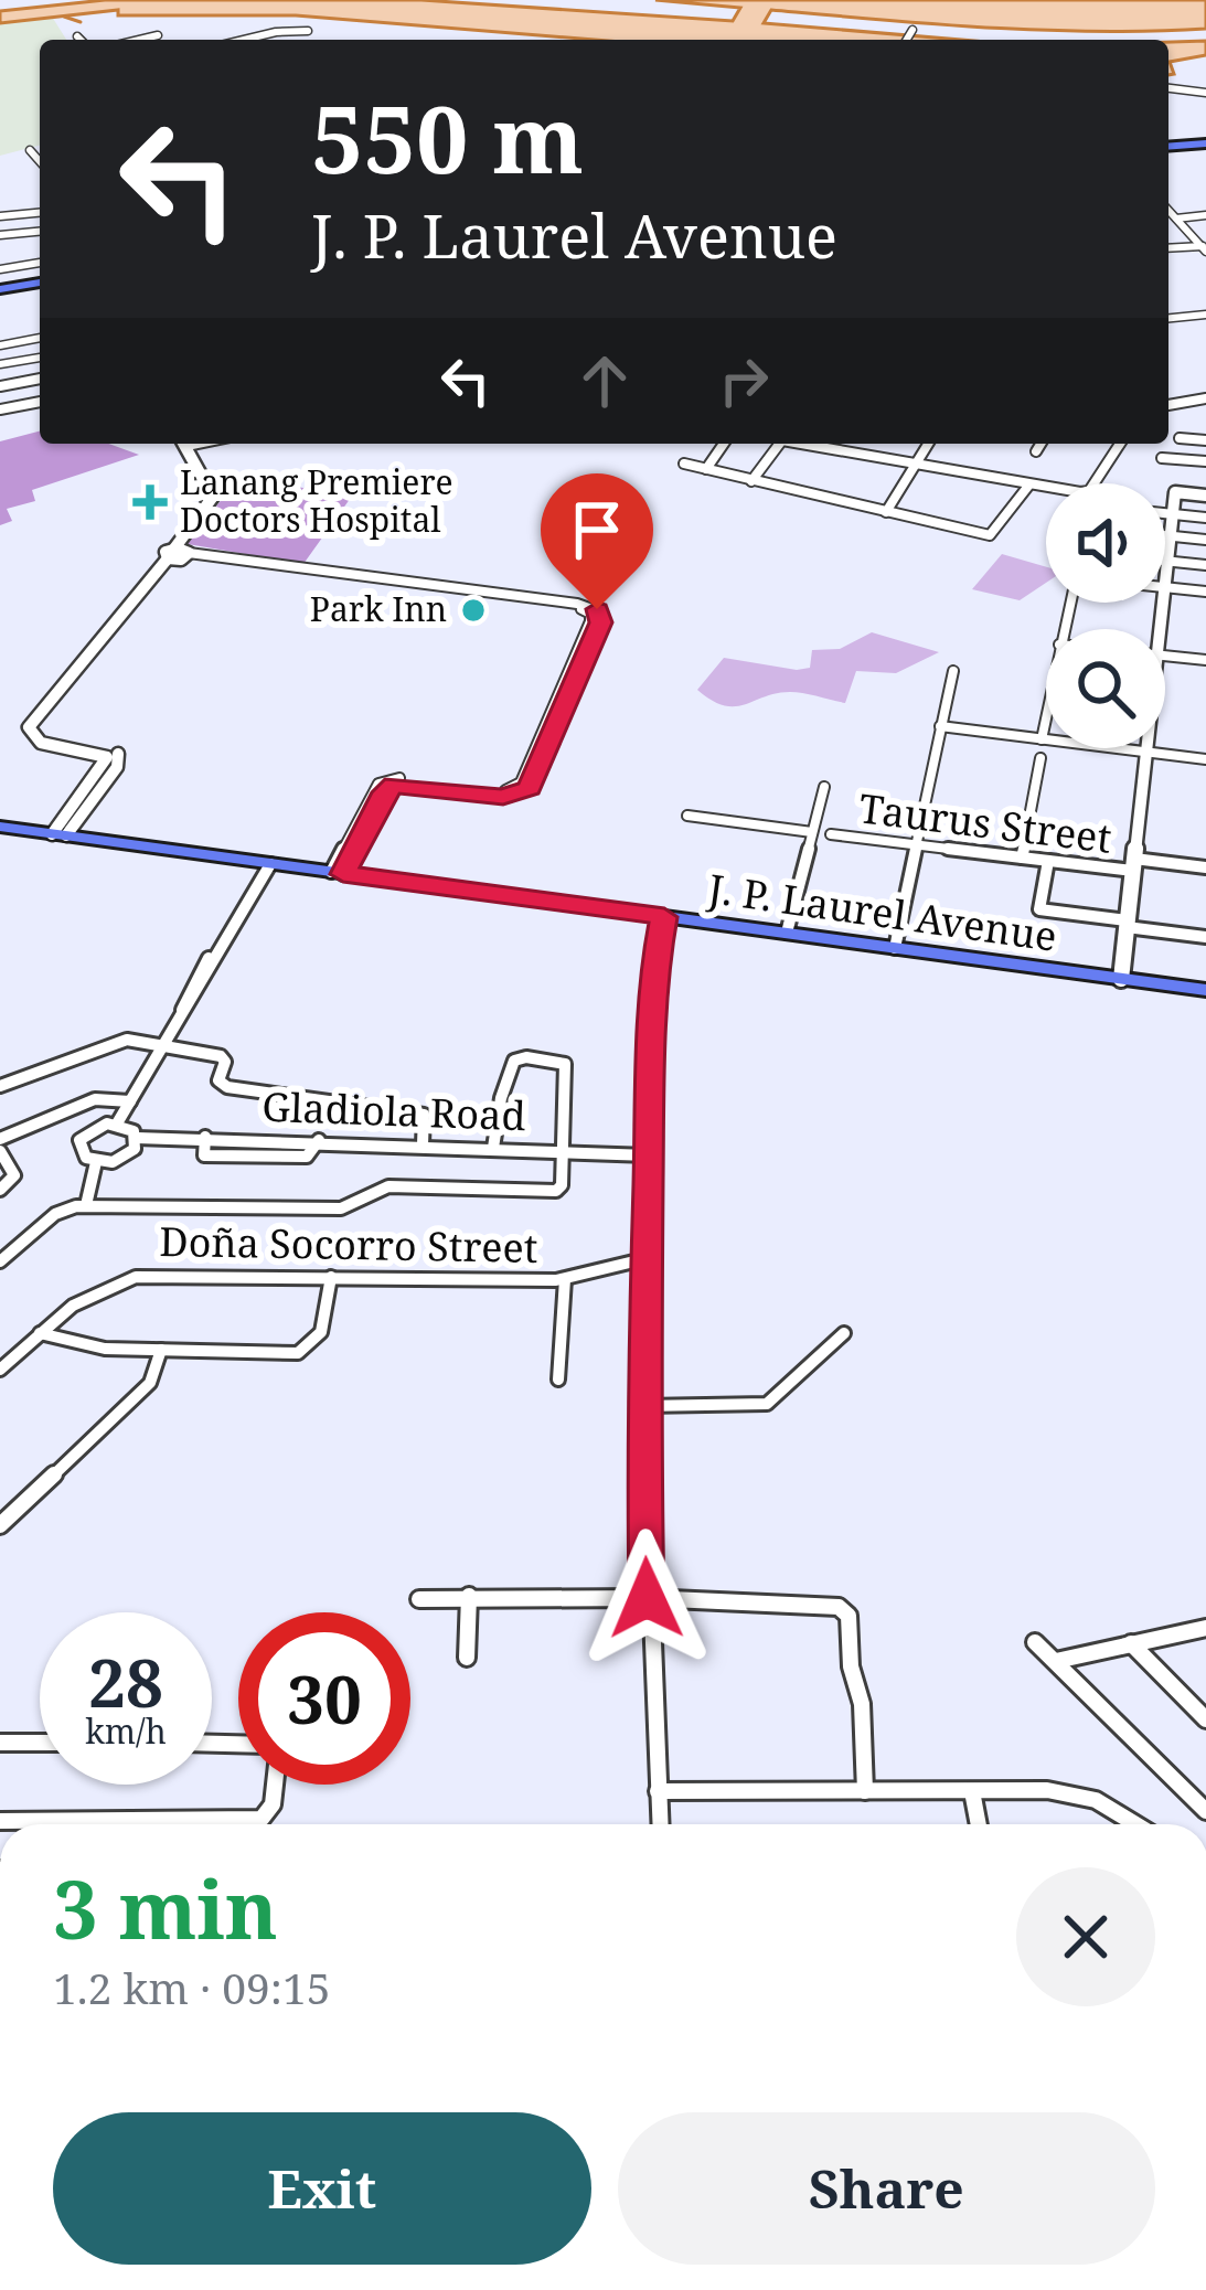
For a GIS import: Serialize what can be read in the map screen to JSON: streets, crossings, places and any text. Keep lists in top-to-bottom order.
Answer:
{
  "streets": {
    "main road": ["J. P. Laurel Avenue"],
    "street": ["Taurus Street", "Gladiola Road", "Doña Socorro Street"]
  },
  "places": {
    "health": ["Lanang Premiere Doctors Hospital"],
    "other": ["Park Inn"]
  },
  "page": {
    "turn": ["550 m", "J. P. Laurel Avenue"],
    "speed": "28 km/h",
    "limit": "30",
    "heading": ["3 min", "1.2 km · 09:15"],
    "buttons": ["Exit", "Share"]
  }
}
